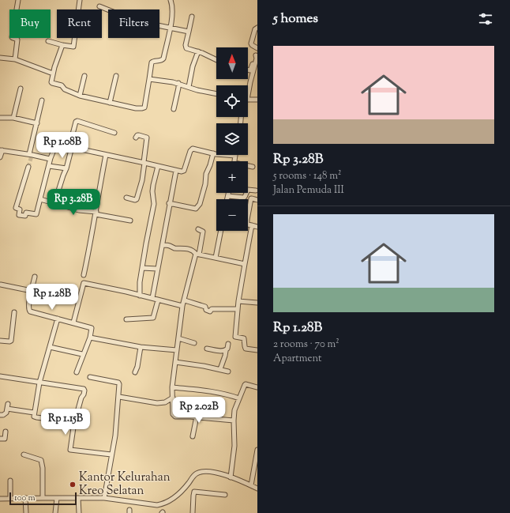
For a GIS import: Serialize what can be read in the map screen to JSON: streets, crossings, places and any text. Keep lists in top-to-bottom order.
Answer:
{
  "places": ["Kantor Kelurahan Kreo Selatan"],
  "scale_bar": "100 m",
  "north": "top",
  "page": {
    "heading": "5 homes",
    "chip": ["Buy", "Rent", "Filters"],
    "list": [
      {
        "name": "Rp 3.28B",
        "note": "5 rooms · 148 m² · Jalan Pemuda III"
      },
      {
        "name": "Rp 1.28B",
        "note": "2 rooms · 70 m² · Apartment"
      }
    ],
    "map_buttons": ["+", "−"],
    "price": [
      "Rp 1.08B",
      "Rp 3.28B",
      "Rp 1.28B",
      "Rp 2.02B",
      "Rp 1.15B"
    ],
    "scale": "100 m"
  }
}
